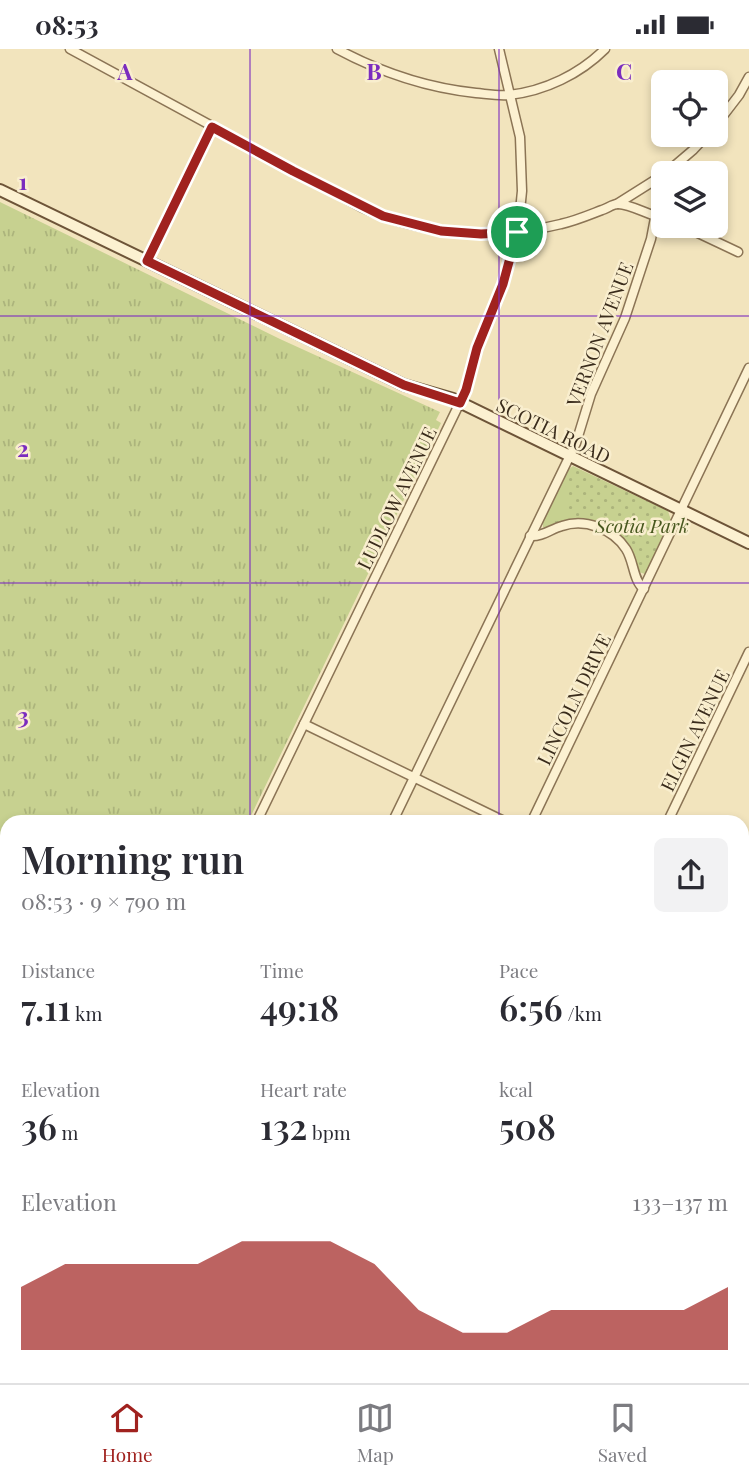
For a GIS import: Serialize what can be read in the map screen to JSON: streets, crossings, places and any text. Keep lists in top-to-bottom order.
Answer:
{
  "streets": {
    "street": [
      "VERNON AVENUE",
      "SCOTIA ROAD",
      "LUDLOW AVENUE",
      "LINCOLN DRIVE",
      "ELGIN AVENUE"
    ]
  },
  "crossings": [
    ["VERNON AVENUE", "SCOTIA ROAD"],
    ["SCOTIA ROAD", "LUDLOW AVENUE"],
    ["SCOTIA ROAD", "LINCOLN DRIVE"]
  ],
  "parks": ["Scotia Park"],
  "page": {
    "status": "08:53",
    "heading": ["Morning run", "08:53 · 9 × 790 m"],
    "stats": [
      ["Distance", "7.11 km"],
      ["Time", "49:18"],
      ["Pace", "6:56 /km"],
      ["Elevation", "36 m"],
      ["Heart rate", "132 bpm"],
      ["kcal", "508"]
    ],
    "chart": ["Elevation", "133–137 m"],
    "tabs": ["Home", "Map", "Saved"]
  },
  "grid": {
    "columns": ["A", "B", "C"],
    "rows": ["1", "2", "3"]
  }
}
